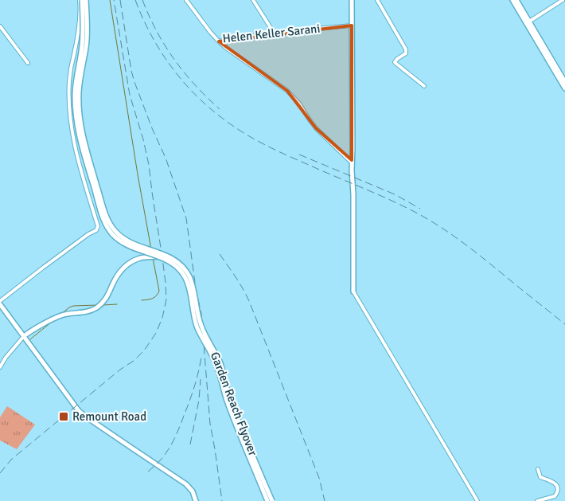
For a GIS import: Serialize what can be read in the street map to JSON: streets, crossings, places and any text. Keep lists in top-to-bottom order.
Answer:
{
  "streets": {
    "main road": ["Garden Reach Flyover"],
    "street": ["Helen Keller Sarani"]
  },
  "places": {
    "transit": ["Remount Road"]
  }
}
